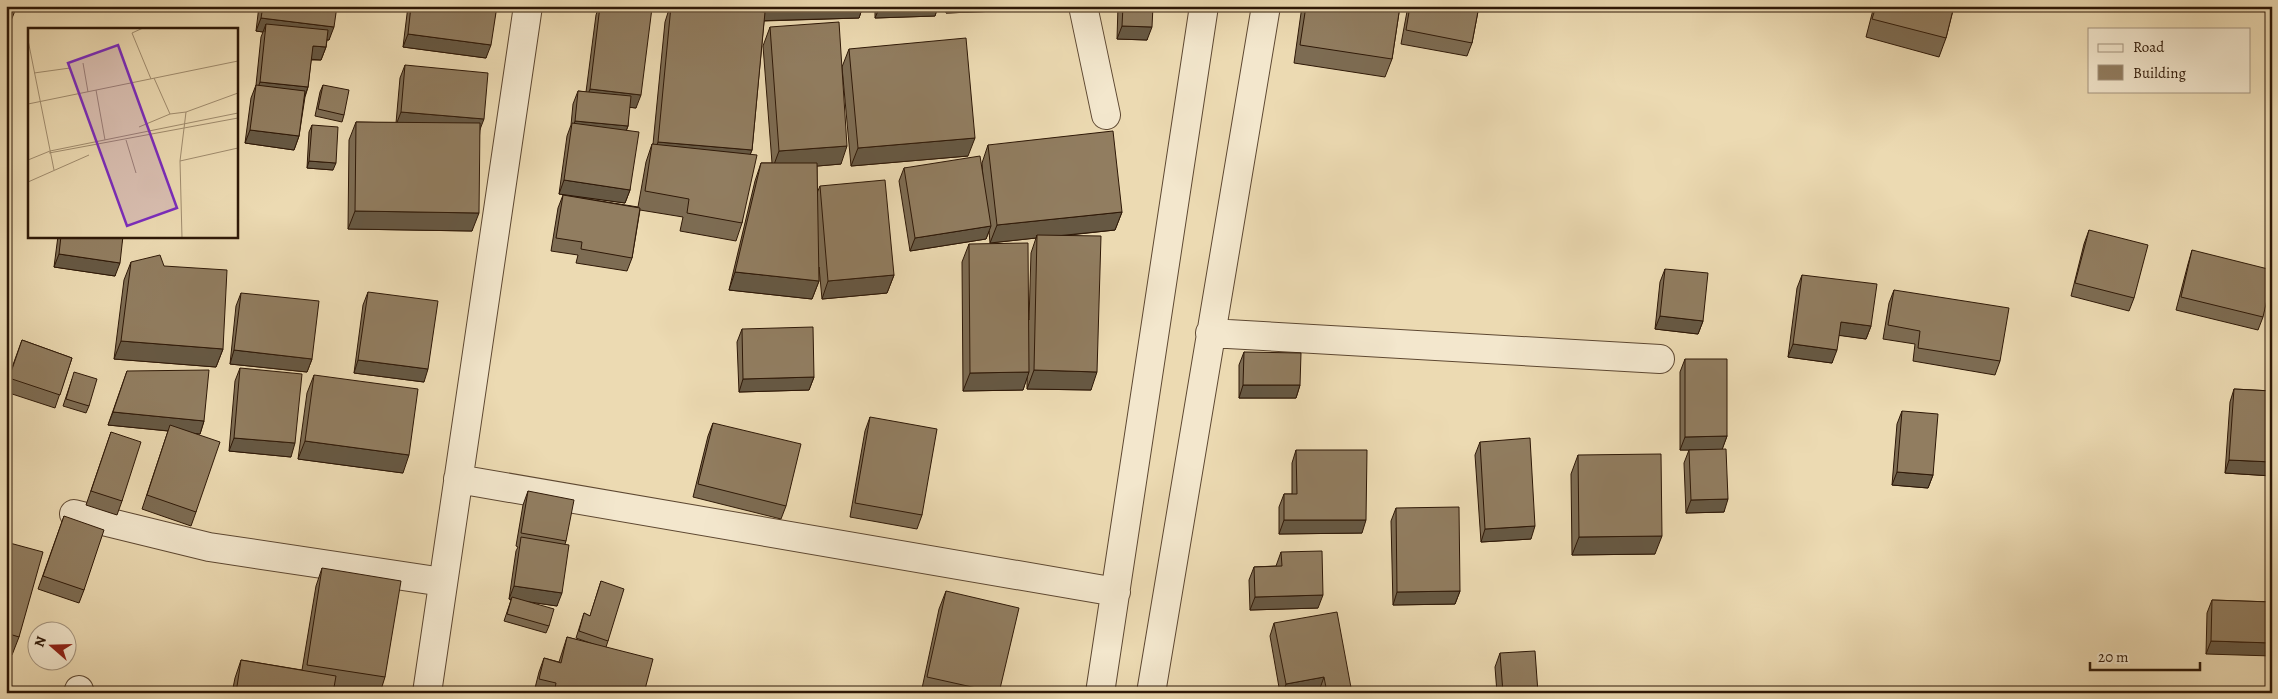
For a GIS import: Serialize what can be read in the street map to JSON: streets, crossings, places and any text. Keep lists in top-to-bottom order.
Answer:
{
  "legend": ["Road", "Building"],
  "scale_bar": "20 m",
  "north": "left"
}
